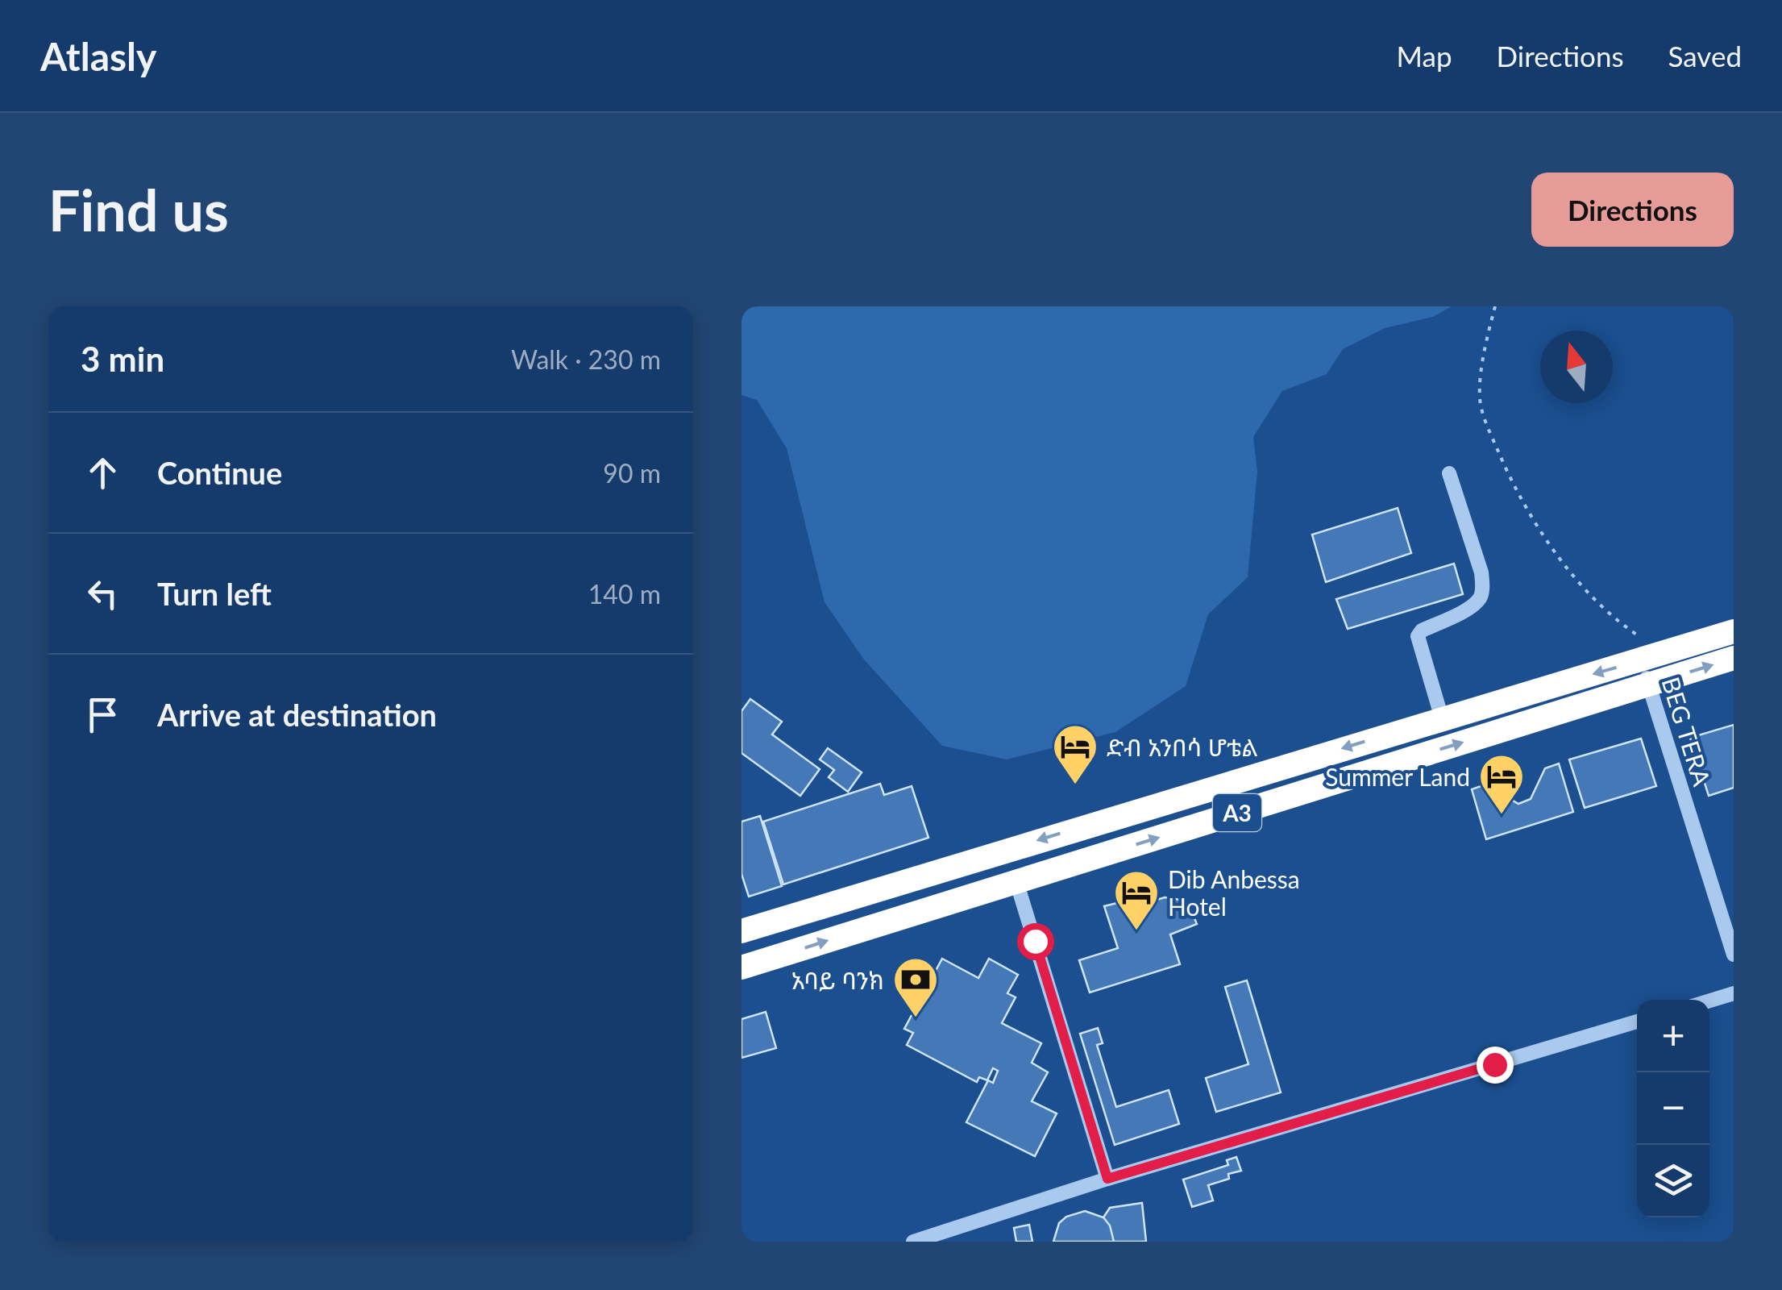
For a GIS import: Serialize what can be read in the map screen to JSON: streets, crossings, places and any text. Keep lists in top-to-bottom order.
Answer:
{
  "streets": {
    "highway": ["A3"],
    "street": ["BEG TERA"]
  },
  "crossings": [
    ["BEG TERA", "A3"]
  ],
  "places": {
    "hotel": ["ድብ አንበሳ ሆቴል", "Summer Land", "Dib Anbessa Hotel"],
    "bank": ["አባይ ባንክ"]
  },
  "north": "top",
  "page": {
    "header": "Atlasly",
    "nav": ["Map", "Directions", "Saved"],
    "buttons": "Directions",
    "title": "Find us",
    "heading": ["3 min", "Walk · 230 m"],
    "list": [
      ["Continue", "90 m"],
      ["Turn left", "140 m"],
      "Arrive at destination"
    ],
    "map_buttons": ["+", "−"]
  }
}
